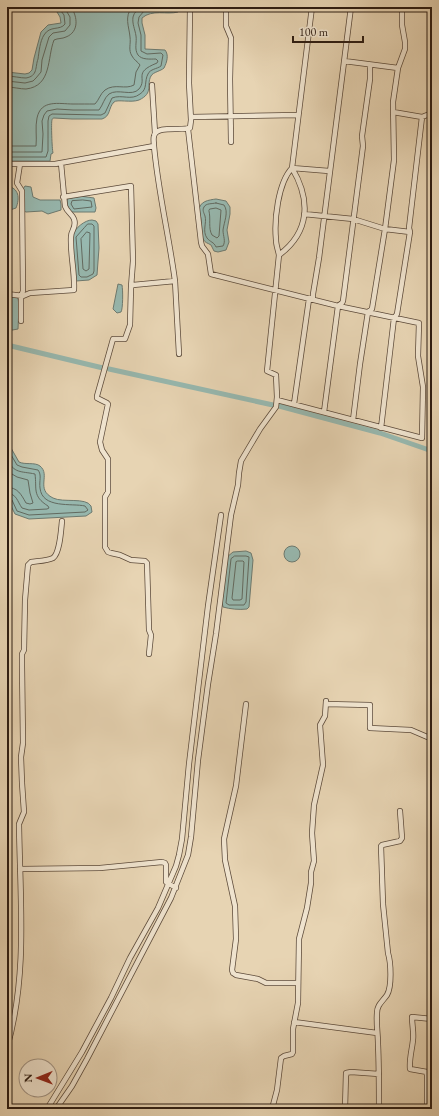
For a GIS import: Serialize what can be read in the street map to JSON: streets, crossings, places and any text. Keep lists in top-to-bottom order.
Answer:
{
  "scale_bar": "100 m",
  "north": "left"
}
